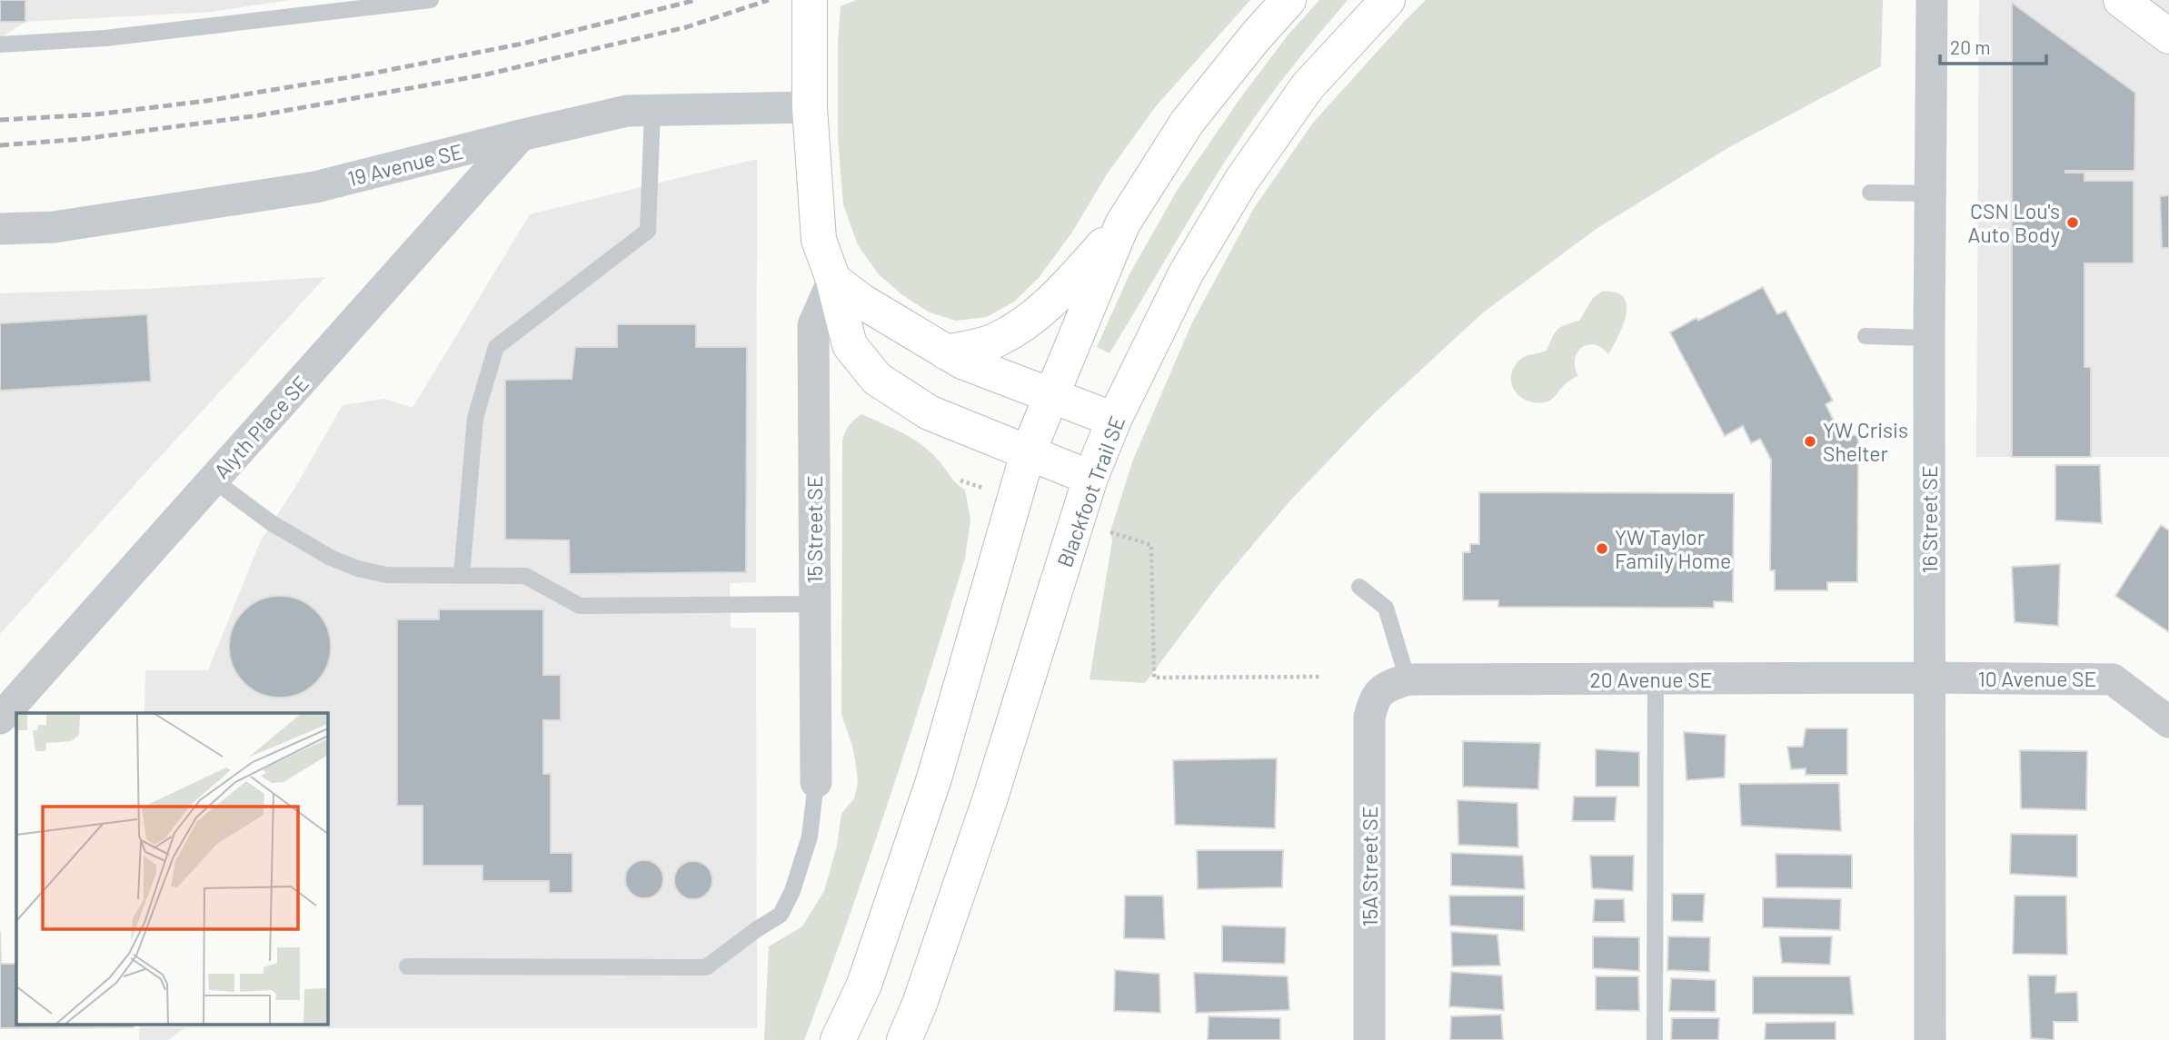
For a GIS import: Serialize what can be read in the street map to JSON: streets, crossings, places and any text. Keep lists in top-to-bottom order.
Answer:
{
  "streets": {
    "main road": ["Blackfoot Trail SE"],
    "street": [
      "19 Avenue SE",
      "Alyth Place SE",
      "16 Street SE",
      "15 Street SE",
      "10 Avenue SE",
      "20 Avenue SE",
      "15A Street SE"
    ]
  },
  "crossings": [
    ["19 Avenue SE", "Alyth Place SE"],
    ["16 Street SE", "10 Avenue SE"],
    ["16 Street SE", "20 Avenue SE"],
    ["10 Avenue SE", "20 Avenue SE"],
    ["20 Avenue SE", "15A Street SE"]
  ],
  "places": ["CSN Lou's Auto Body", "YW Crisis Shelter", "YW Taylor Family Home"],
  "scale_bar": "20 m"
}
